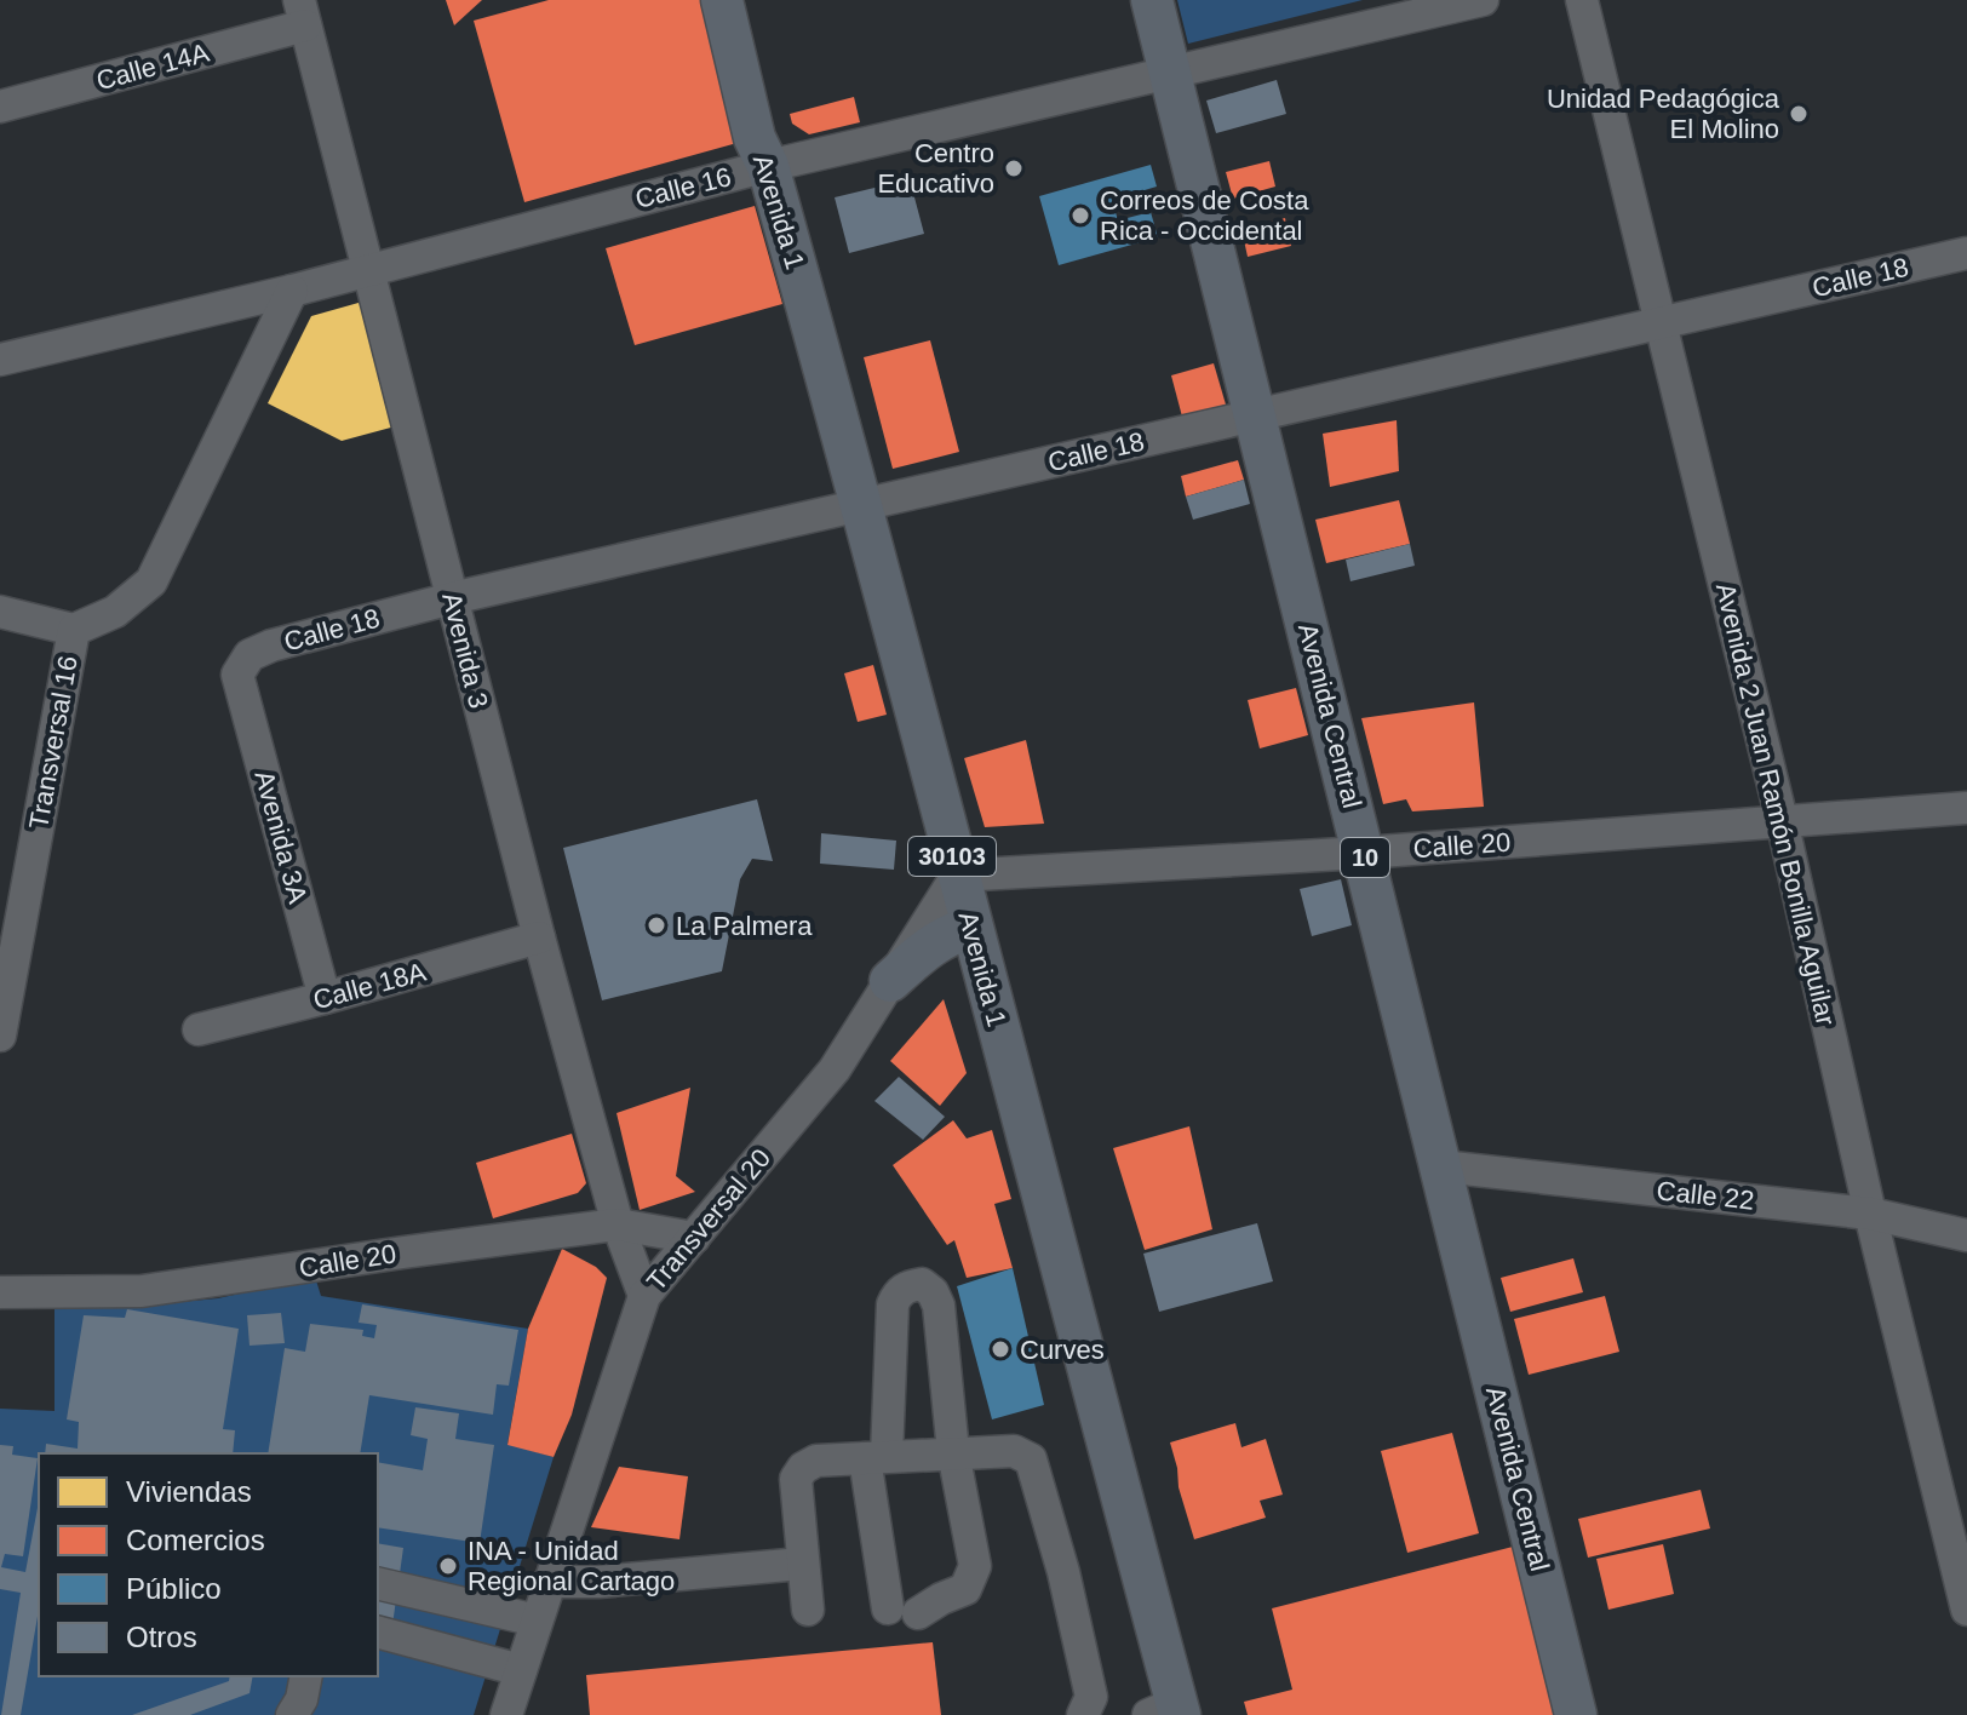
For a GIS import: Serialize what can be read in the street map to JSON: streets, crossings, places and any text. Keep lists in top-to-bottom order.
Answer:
{
  "streets": {
    "main road": [
      "Avenida 1",
      "Avenida Central",
      "30103",
      "10"
    ],
    "street": [
      "Calle 14A",
      "Calle 16",
      "Calle 18",
      "Avenida 3",
      "Transversal 16",
      "Avenida 2 Juan Ramón Bonilla Aguilar",
      "Avenida 3A",
      "Calle 20",
      "Calle 18A",
      "Calle 22",
      "Transversal 20"
    ]
  },
  "crossings": [
    ["Calle 14A", "Avenida 3"],
    ["Calle 16", "Avenida 1"],
    ["Calle 16", "Avenida 3"],
    ["Calle 16", "Avenida Central"],
    ["Calle 16", "Transversal 16"],
    ["Avenida 1", "Calle 18"],
    ["Avenida 1", "Calle 20"],
    ["Avenida 1", "Transversal 20"],
    ["Calle 18", "Avenida 3"],
    ["Calle 18", "Avenida Central"],
    ["Calle 18", "Avenida 2 Juan Ramón Bonilla Aguilar"],
    ["Calle 18", "Avenida 3A"],
    ["Avenida 3", "Calle 20"],
    ["Avenida 3", "Calle 18A"],
    ["Avenida 3", "Transversal 20"],
    ["Avenida Central", "Calle 20"],
    ["Avenida Central", "Calle 22"],
    ["Avenida 2 Juan Ramón Bonilla Aguilar", "Calle 20"],
    ["Avenida 2 Juan Ramón Bonilla Aguilar", "Calle 22"],
    ["Avenida 3A", "Calle 18A"],
    ["Calle 20", "Transversal 20"]
  ],
  "places": [
    "Unidad Pedagógica El Molino",
    "Centro Educativo",
    "Correos de Costa Rica - Occidental",
    "La Palmera",
    "Curves",
    "INA - Unidad Regional Cartago"
  ],
  "legend": [
    "Viviendas",
    "Comercios",
    "Público",
    "Otros"
  ]
}
